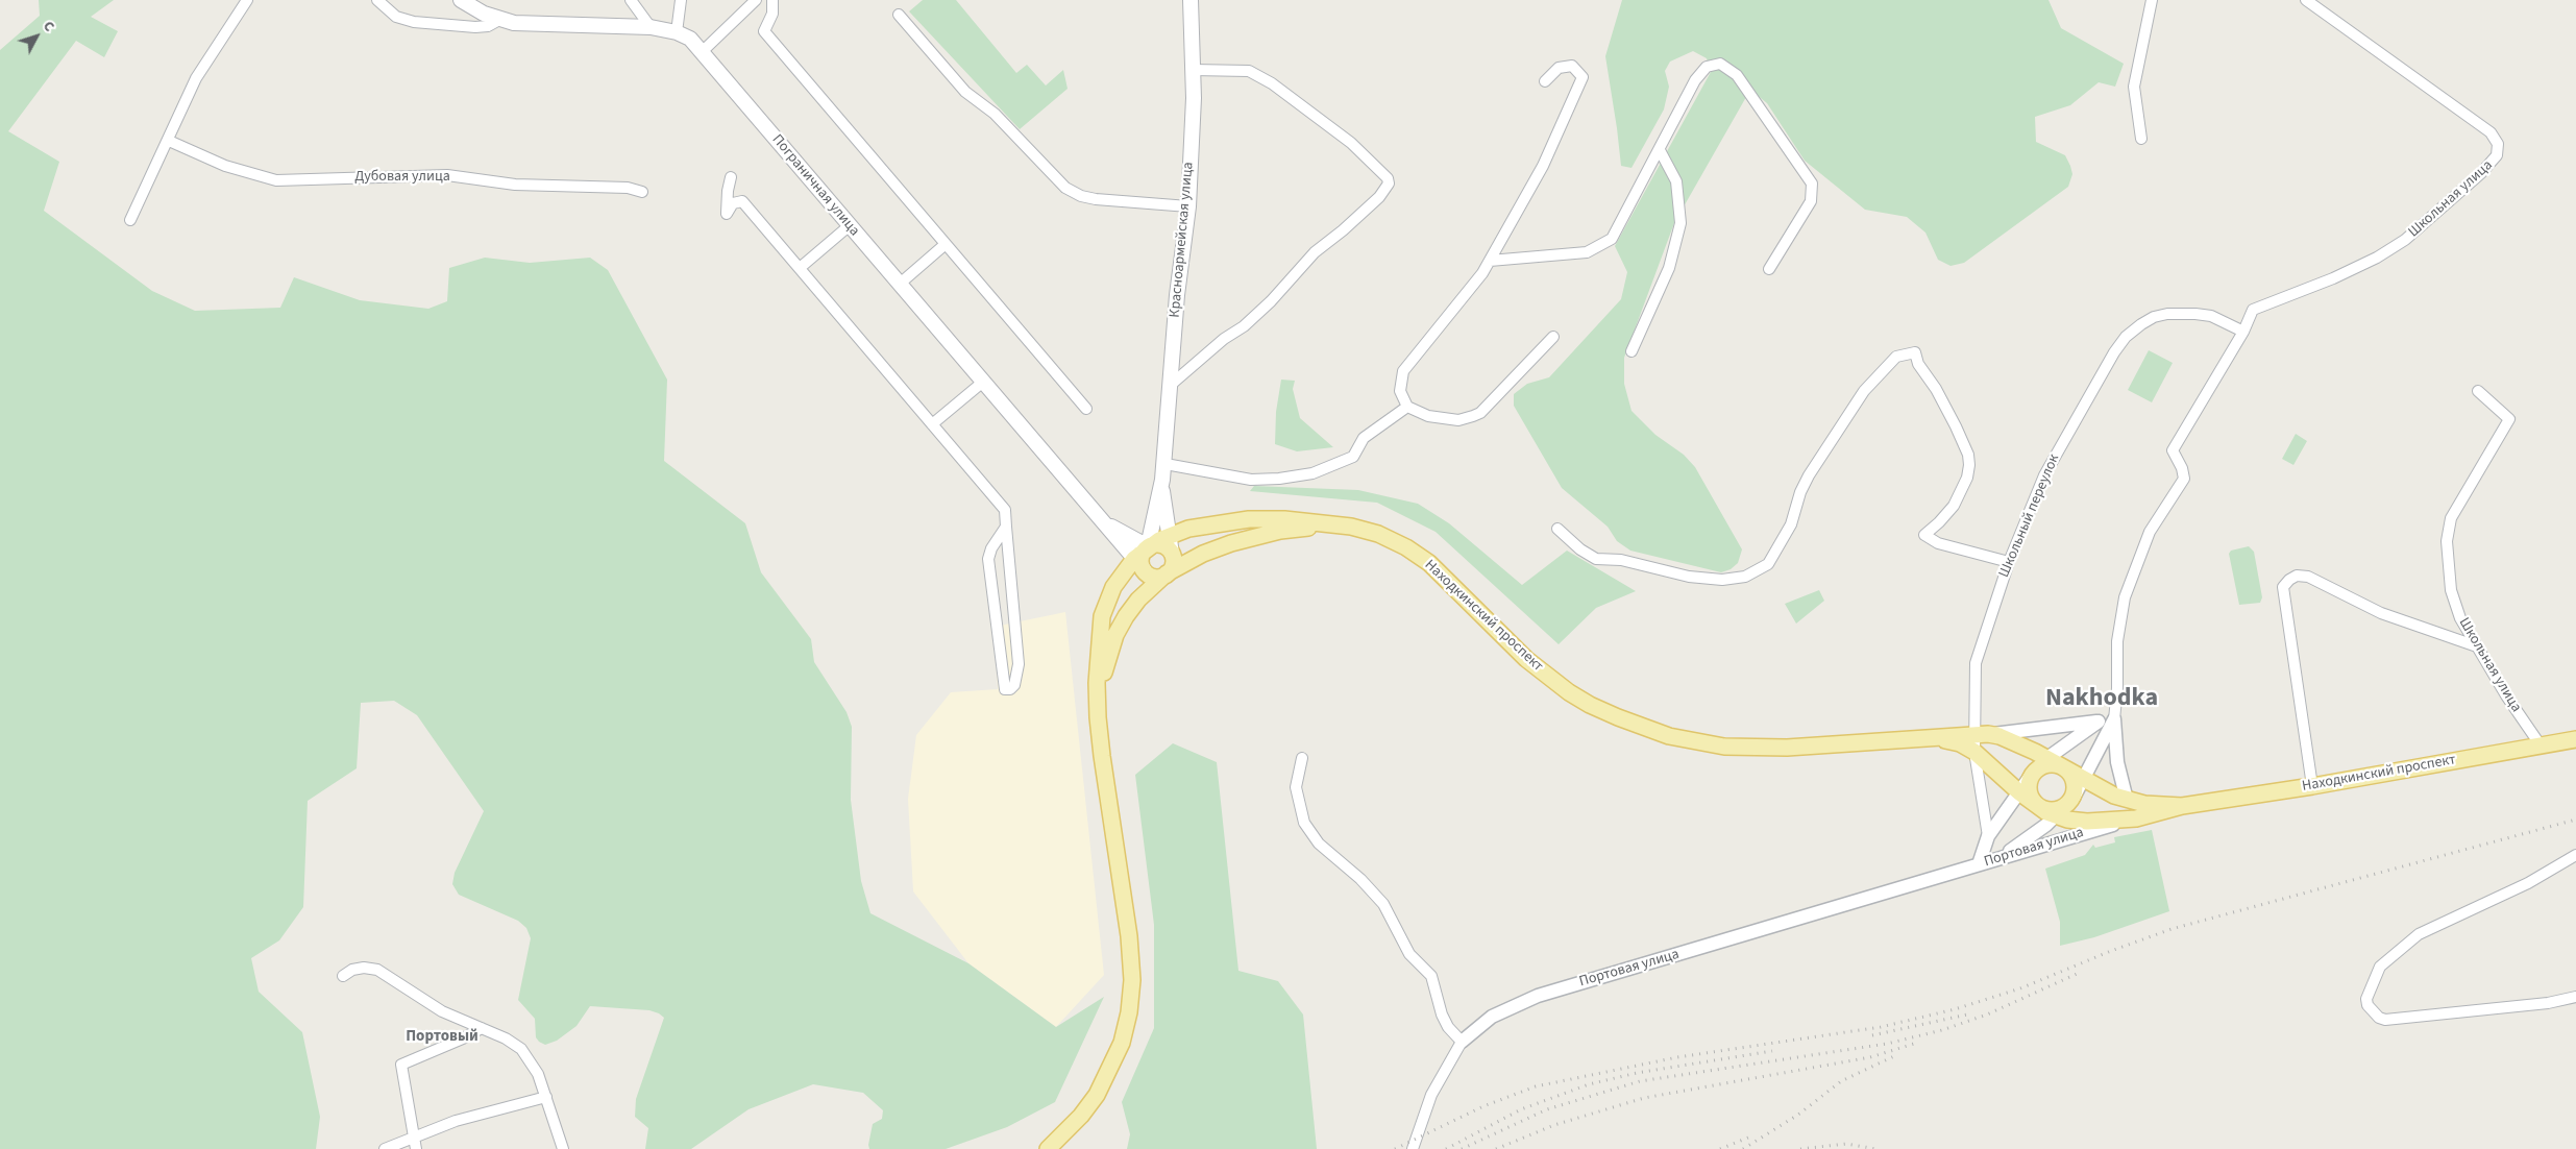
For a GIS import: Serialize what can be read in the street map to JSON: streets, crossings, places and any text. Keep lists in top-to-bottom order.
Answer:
{
  "streets": {
    "main road": ["Пограничная улица", "Красноармейская улица", "Находкинский проспект"],
    "street": [
      "Дубовая улица",
      "Школьная улица",
      "Школьный переулок",
      "Портовая улица"
    ]
  },
  "crossings": [
    ["Пограничная улица", "Красноармейская улица"],
    ["Школьная улица", "Школьный переулок"],
    ["Школьная улица", "Находкинский проспект"],
    ["Школьный переулок", "Находкинский проспект"],
    ["Находкинский проспект", "Портовая улица"]
  ],
  "districts": ["Nakhodka", "Портовый"],
  "north": "top right"
}
